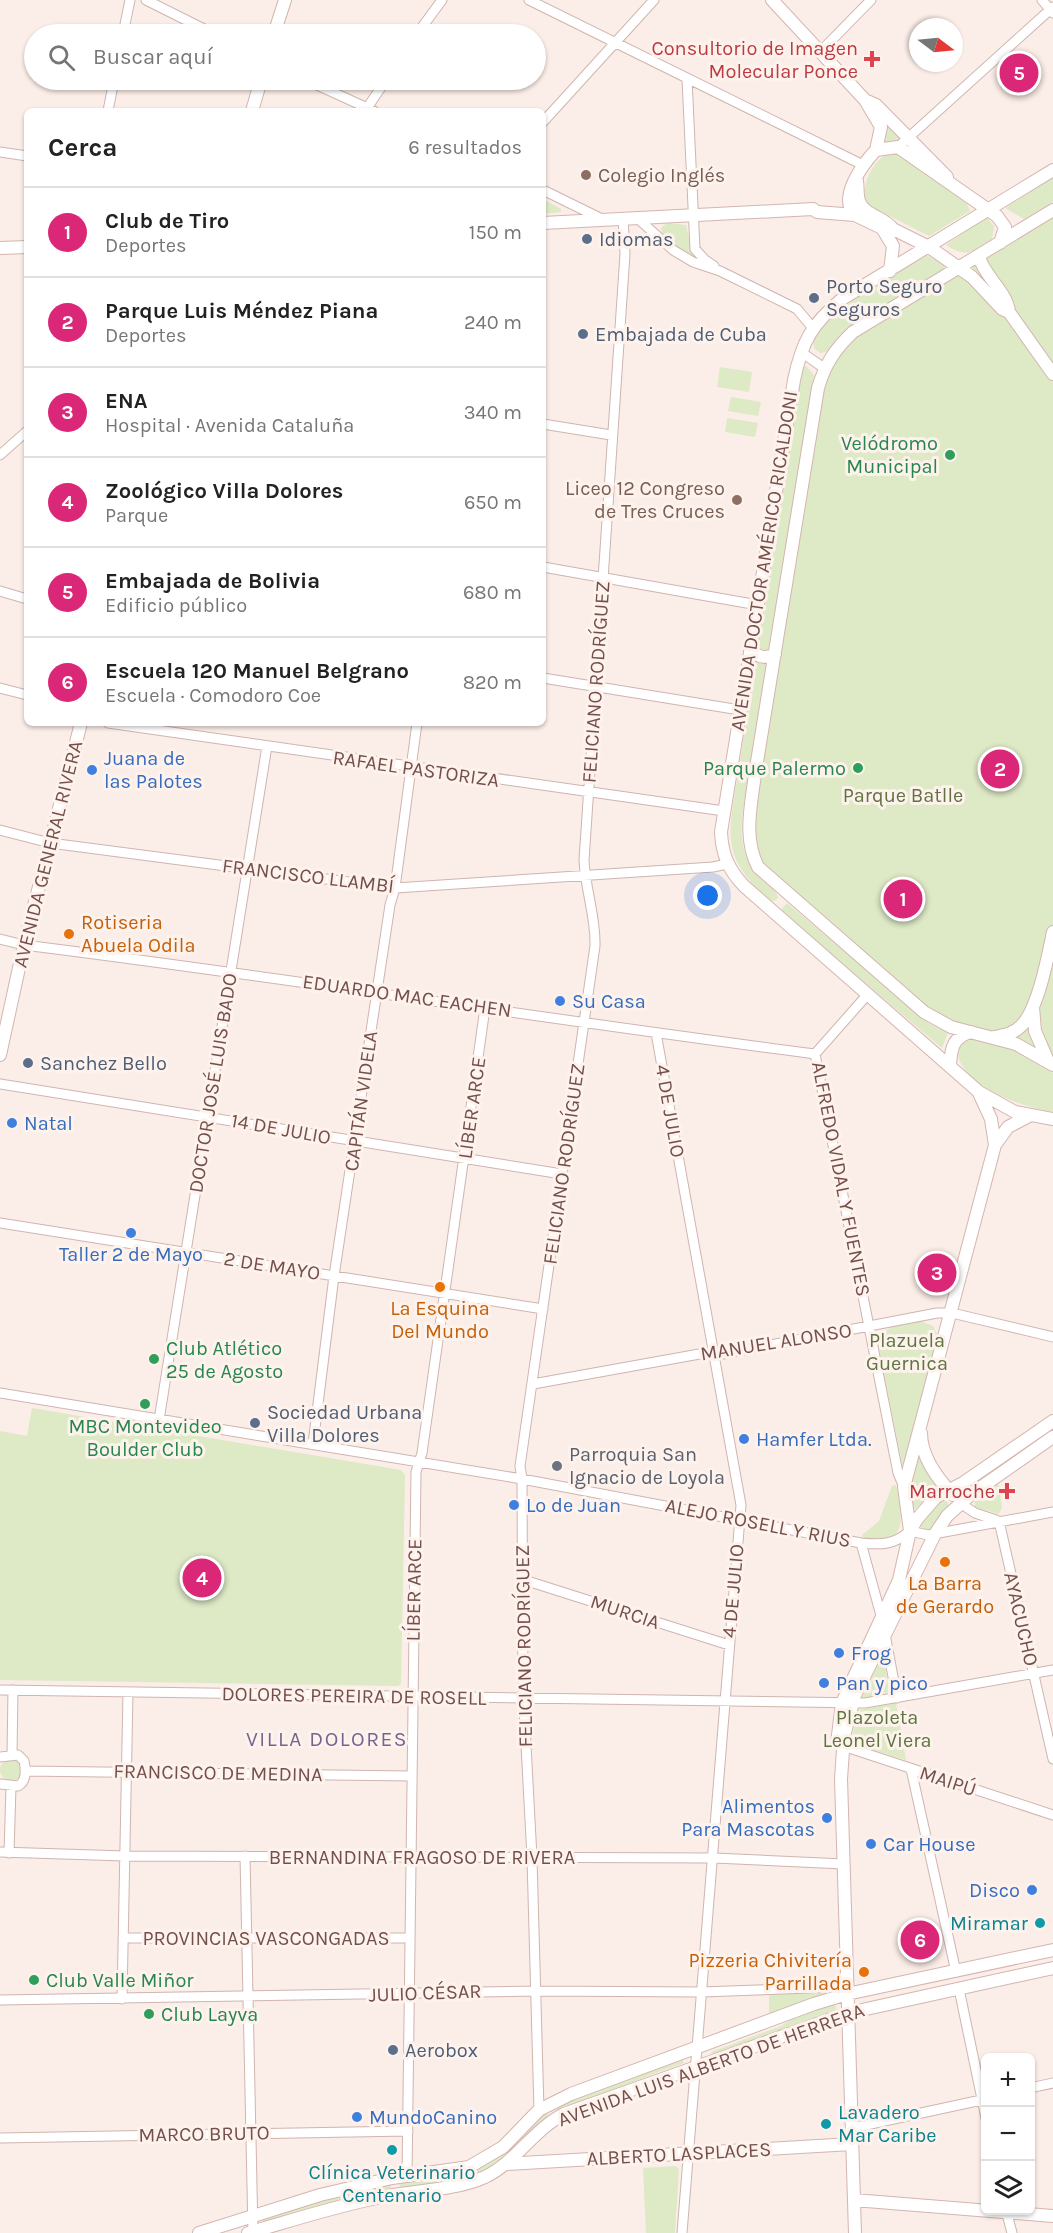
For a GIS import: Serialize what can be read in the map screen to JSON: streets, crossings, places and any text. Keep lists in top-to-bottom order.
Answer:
{
  "streets": {
    "street": [
      "AVENIDA DOCTOR AMÉRICO RICALDONI",
      "FELICIANO RODRÍGUEZ",
      "RAFAEL PASTORIZA",
      "AVENIDA GENERAL RIVERA",
      "FRANCISCO LLAMBÍ",
      "EDUARDO MAC EACHEN",
      "DOCTOR JOSÉ LUIS BADO",
      "CAPITÁN VIDELA",
      "LÍBER ARCE",
      "4 DE JULIO",
      "14 DE JULIO",
      "ALFREDO VIDAL Y FUENTES",
      "2 DE MAYO",
      "MANUEL ALONSO",
      "ALEJO ROSELL Y RIUS",
      "MURCIA",
      "AYACUCHO",
      "DOLORES PEREIRA DE ROSELL",
      "FRANCISCO DE MEDINA",
      "MAIPÚ",
      "BERNANDINA FRAGOSO DE RIVERA",
      "PROVINCIAS VASCONGADAS",
      "JULIO CÉSAR",
      "AVENIDA LUIS ALBERTO DE HERRERA",
      "MARCO BRUTO",
      "ALBERTO LASPLACES"
    ]
  },
  "crossings": [
    ["AVENIDA DOCTOR AMÉRICO RICALDONI", "RAFAEL PASTORIZA"],
    ["AVENIDA DOCTOR AMÉRICO RICALDONI", "FRANCISCO LLAMBÍ"],
    ["AVENIDA DOCTOR AMÉRICO RICALDONI", "ALFREDO VIDAL Y FUENTES"],
    ["FELICIANO RODRÍGUEZ", "RAFAEL PASTORIZA"],
    ["FELICIANO RODRÍGUEZ", "FRANCISCO LLAMBÍ"],
    ["FELICIANO RODRÍGUEZ", "EDUARDO MAC EACHEN"],
    ["FELICIANO RODRÍGUEZ", "14 DE JULIO"],
    ["FELICIANO RODRÍGUEZ", "2 DE MAYO"],
    ["FELICIANO RODRÍGUEZ", "MANUEL ALONSO"],
    ["FELICIANO RODRÍGUEZ", "ALEJO ROSELL Y RIUS"],
    ["FELICIANO RODRÍGUEZ", "MURCIA"],
    ["FELICIANO RODRÍGUEZ", "DOLORES PEREIRA DE ROSELL"],
    ["FELICIANO RODRÍGUEZ", "BERNANDINA FRAGOSO DE RIVERA"],
    ["FELICIANO RODRÍGUEZ", "JULIO CÉSAR"],
    ["FELICIANO RODRÍGUEZ", "AVENIDA LUIS ALBERTO DE HERRERA"],
    ["RAFAEL PASTORIZA", "DOCTOR JOSÉ LUIS BADO"],
    ["RAFAEL PASTORIZA", "CAPITÁN VIDELA"],
    ["AVENIDA GENERAL RIVERA", "FRANCISCO LLAMBÍ"],
    ["AVENIDA GENERAL RIVERA", "EDUARDO MAC EACHEN"],
    ["FRANCISCO LLAMBÍ", "DOCTOR JOSÉ LUIS BADO"],
    ["FRANCISCO LLAMBÍ", "CAPITÁN VIDELA"],
    ["EDUARDO MAC EACHEN", "DOCTOR JOSÉ LUIS BADO"],
    ["EDUARDO MAC EACHEN", "CAPITÁN VIDELA"],
    ["EDUARDO MAC EACHEN", "LÍBER ARCE"],
    ["EDUARDO MAC EACHEN", "4 DE JULIO"],
    ["EDUARDO MAC EACHEN", "ALFREDO VIDAL Y FUENTES"],
    ["DOCTOR JOSÉ LUIS BADO", "14 DE JULIO"],
    ["DOCTOR JOSÉ LUIS BADO", "2 DE MAYO"],
    ["DOCTOR JOSÉ LUIS BADO", "ALEJO ROSELL Y RIUS"],
    ["CAPITÁN VIDELA", "14 DE JULIO"],
    ["CAPITÁN VIDELA", "2 DE MAYO"],
    ["CAPITÁN VIDELA", "ALEJO ROSELL Y RIUS"],
    ["LÍBER ARCE", "14 DE JULIO"],
    ["LÍBER ARCE", "2 DE MAYO"],
    ["LÍBER ARCE", "ALEJO ROSELL Y RIUS"],
    ["LÍBER ARCE", "DOLORES PEREIRA DE ROSELL"],
    ["LÍBER ARCE", "FRANCISCO DE MEDINA"],
    ["LÍBER ARCE", "BERNANDINA FRAGOSO DE RIVERA"],
    ["LÍBER ARCE", "PROVINCIAS VASCONGADAS"],
    ["LÍBER ARCE", "JULIO CÉSAR"],
    ["LÍBER ARCE", "AVENIDA LUIS ALBERTO DE HERRERA"],
    ["LÍBER ARCE", "MARCO BRUTO"],
    ["4 DE JULIO", "MANUEL ALONSO"],
    ["4 DE JULIO", "ALEJO ROSELL Y RIUS"],
    ["4 DE JULIO", "MURCIA"],
    ["4 DE JULIO", "DOLORES PEREIRA DE ROSELL"],
    ["4 DE JULIO", "BERNANDINA FRAGOSO DE RIVERA"],
    ["4 DE JULIO", "JULIO CÉSAR"],
    ["4 DE JULIO", "AVENIDA LUIS ALBERTO DE HERRERA"],
    ["4 DE JULIO", "ALBERTO LASPLACES"],
    ["ALFREDO VIDAL Y FUENTES", "MANUEL ALONSO"],
    ["AYACUCHO", "DOLORES PEREIRA DE ROSELL"],
    ["JULIO CÉSAR", "AVENIDA LUIS ALBERTO DE HERRERA"],
    ["AVENIDA LUIS ALBERTO DE HERRERA", "ALBERTO LASPLACES"]
  ],
  "districts": ["VILLA DOLORES"],
  "parks": ["Parque Batlle", "Plazuela Guernica", "Plazoleta Leonel Viera"],
  "places": {
    "health": ["Consultorio de Imagen Molecular Ponce", "Marroche"],
    "other": [
      "Colegio Inglés",
      "Idiomas",
      "Porto Seguro Seguros",
      "Embajada de Cuba",
      "Velódromo Municipal",
      "Liceo 12 Congreso de Tres Cruces",
      "Parque Palermo",
      "Juana de las Palotes",
      "Rotiseria Abuela Odila",
      "Su Casa",
      "Sanchez Bello",
      "Natal",
      "Taller 2 de Mayo",
      "La Esquina Del Mundo",
      "Club Atlético 25 de Agosto",
      "MBC Montevideo Boulder Club",
      "Sociedad Urbana Villa Dolores",
      "Hamfer Ltda.",
      "Parroquia San Ignacio de Loyola",
      "Lo de Juan",
      "La Barra de Gerardo",
      "Frog",
      "Pan y pico",
      "Alimentos Para Mascotas",
      "Car House",
      "Disco",
      "Miramar",
      "Pizzeria Chivitería Parrillada",
      "Club Valle Miñor",
      "Club Layva",
      "Aerobox",
      "MundoCanino",
      "Lavadero Mar Caribe",
      "Clínica Veterinario Centenario"
    ]
  },
  "north": "right",
  "page": {
    "search": "Buscar aquí",
    "pins": [
      "5",
      "2",
      "1",
      "3",
      "4",
      "6"
    ],
    "heading": ["Cerca", "6 resultados"],
    "list": [
      {
        "mark": "1",
        "name": "Club de Tiro",
        "note": "Deportes",
        "value": "150 m"
      },
      {
        "mark": "2",
        "name": "Parque Luis Méndez Piana",
        "note": "Deportes",
        "value": "240 m"
      },
      {
        "mark": "3",
        "name": "ENA",
        "note": "Hospital · Avenida Cataluña",
        "value": "340 m"
      },
      {
        "mark": "4",
        "name": "Zoológico Villa Dolores",
        "note": "Parque",
        "value": "650 m"
      },
      {
        "mark": "5",
        "name": "Embajada de Bolivia",
        "note": "Edificio público",
        "value": "680 m"
      },
      {
        "mark": "6",
        "name": "Escuela 120 Manuel Belgrano",
        "note": "Escuela · Comodoro Coe",
        "value": "820 m"
      }
    ],
    "map_buttons": ["+", "−"]
  }
}
